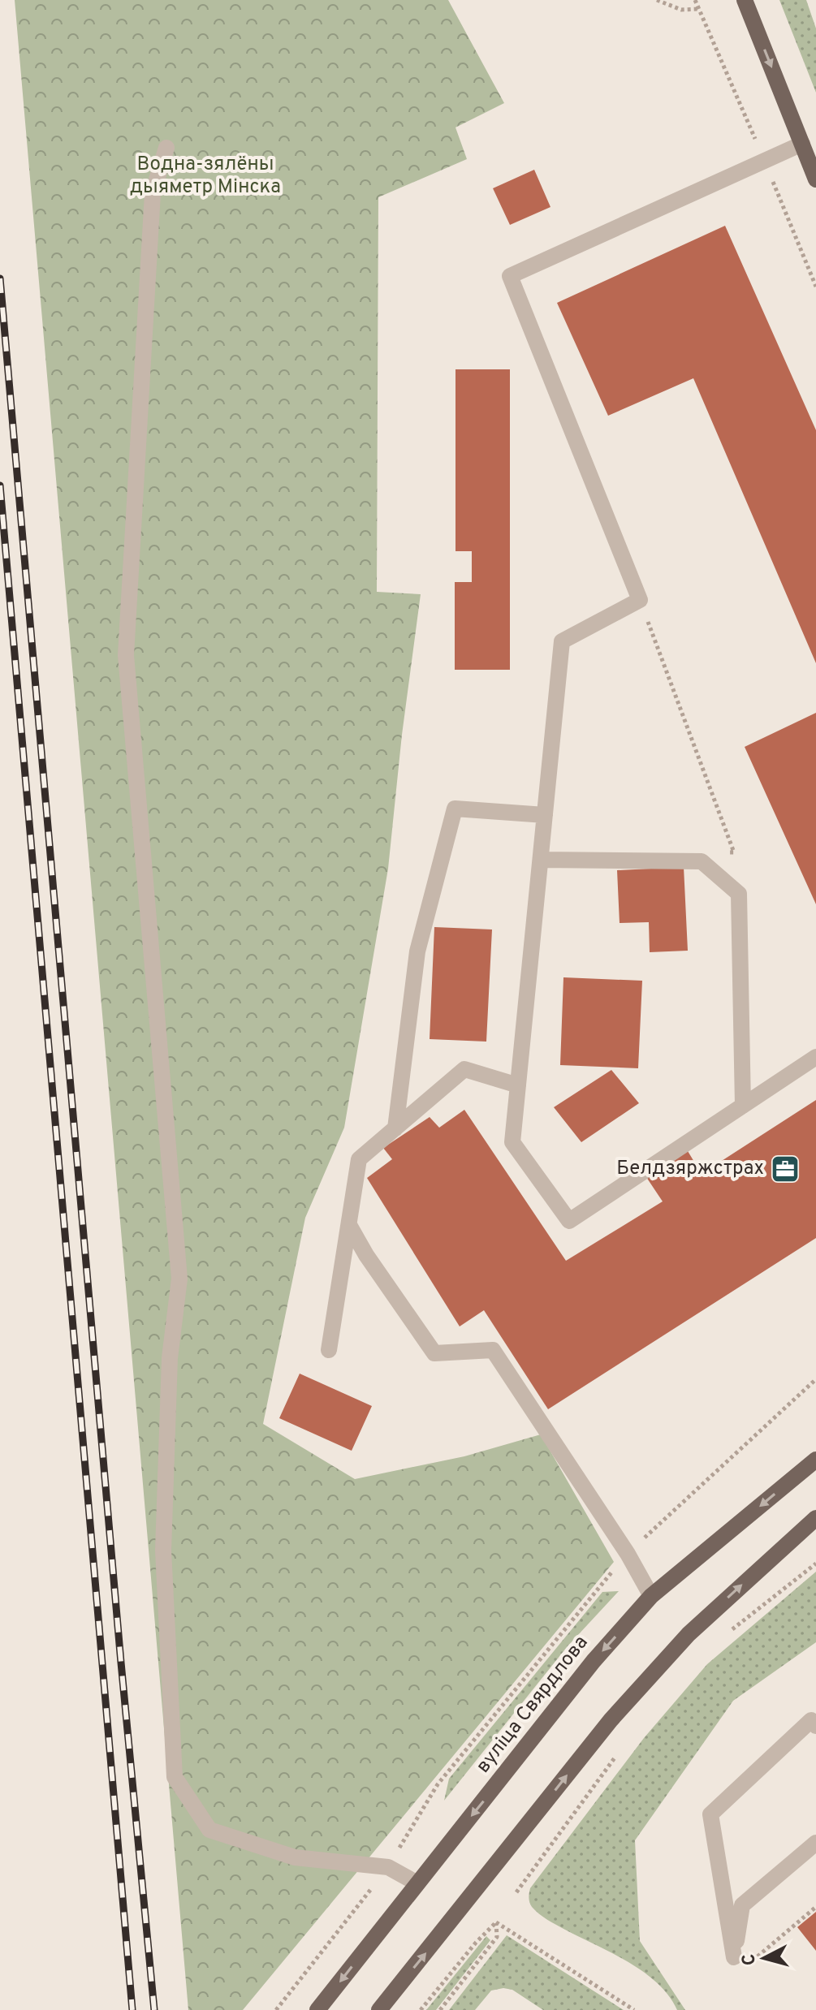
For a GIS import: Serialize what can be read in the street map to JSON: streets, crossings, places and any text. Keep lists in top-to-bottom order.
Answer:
{
  "streets": {
    "main road": ["вуліца Свярдлова"]
  },
  "parks": ["Водна-зялёны дыяметр Мінска"],
  "places": {
    "office": ["Белдзяржстрах"]
  },
  "north": "left"
}
